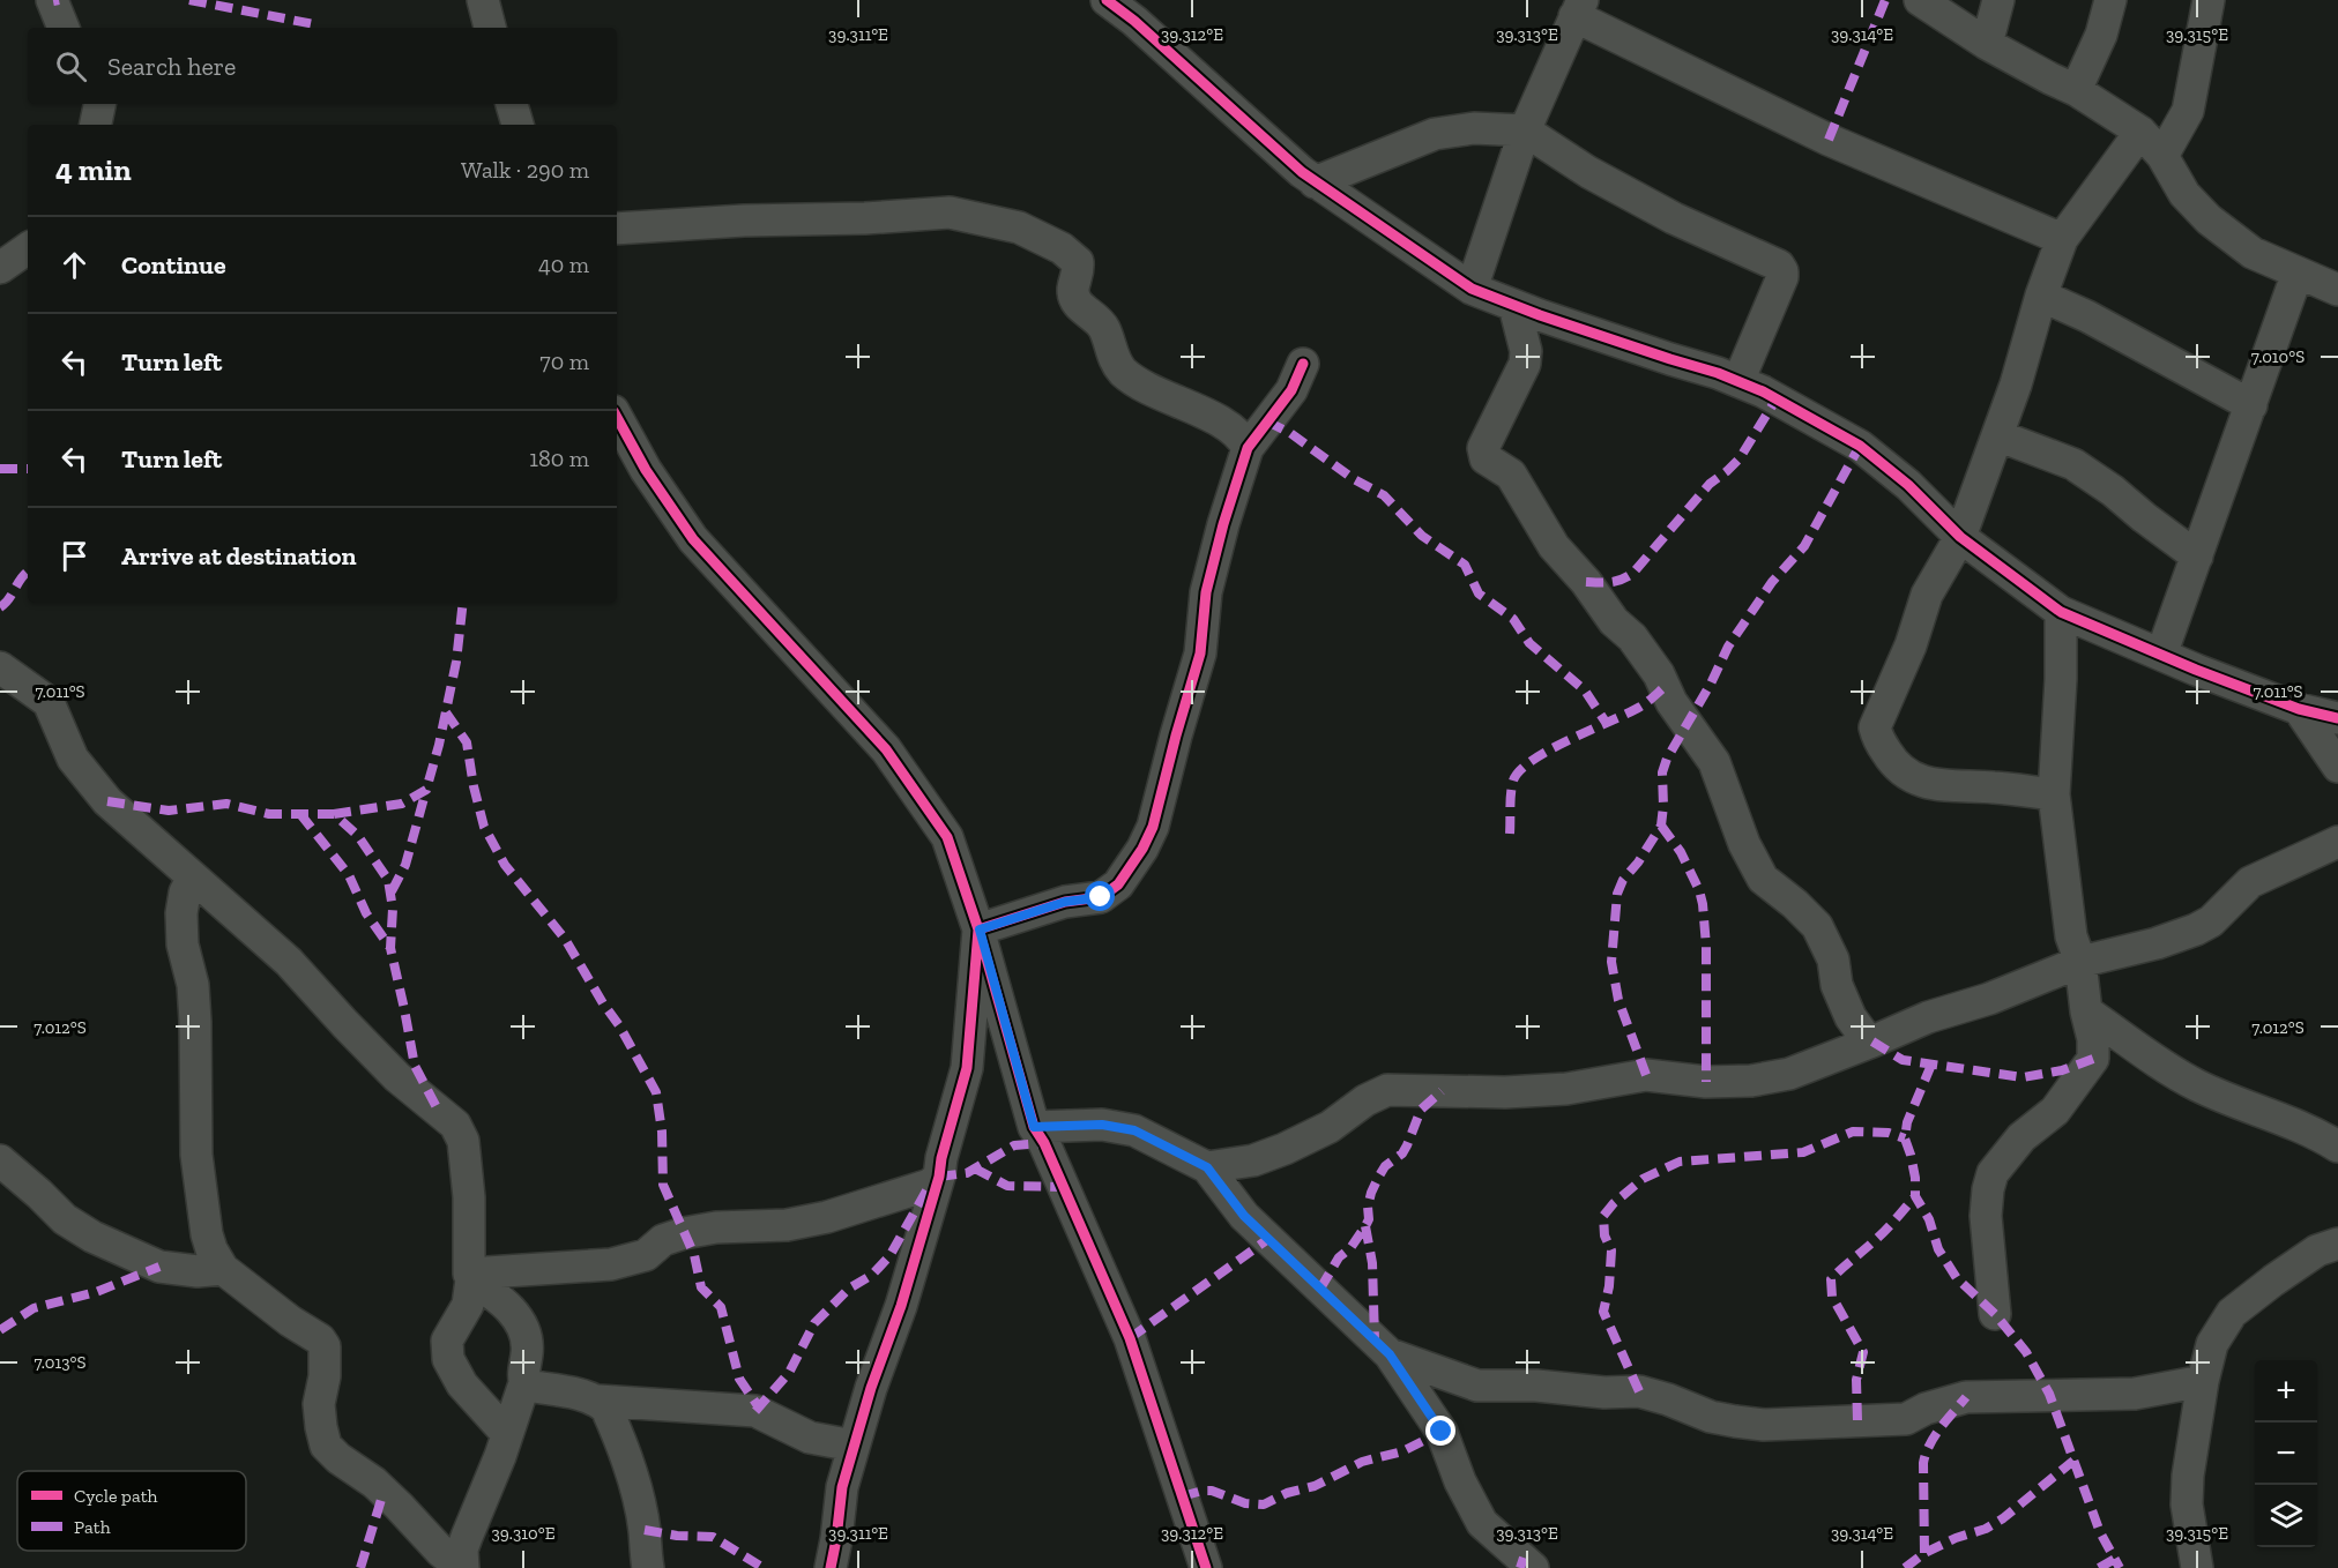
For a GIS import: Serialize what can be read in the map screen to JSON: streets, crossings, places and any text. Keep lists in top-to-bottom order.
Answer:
{
  "legend": ["Cycle path", "Path"],
  "page": {
    "search": "Search here",
    "heading": ["4 min", "Walk · 290 m"],
    "list": [
      ["Continue", "40 m"],
      ["Turn left", "70 m"],
      ["Turn left", "180 m"],
      "Arrive at destination"
    ],
    "map_buttons": ["+", "−"]
  },
  "coordinates": [
    "39.311°E",
    "39.312°E",
    "39.313°E",
    "39.314°E",
    "39.315°E",
    "7.010°S",
    "7.011°S",
    "7.012°S",
    "7.013°S",
    "39.310°E"
  ]
}
